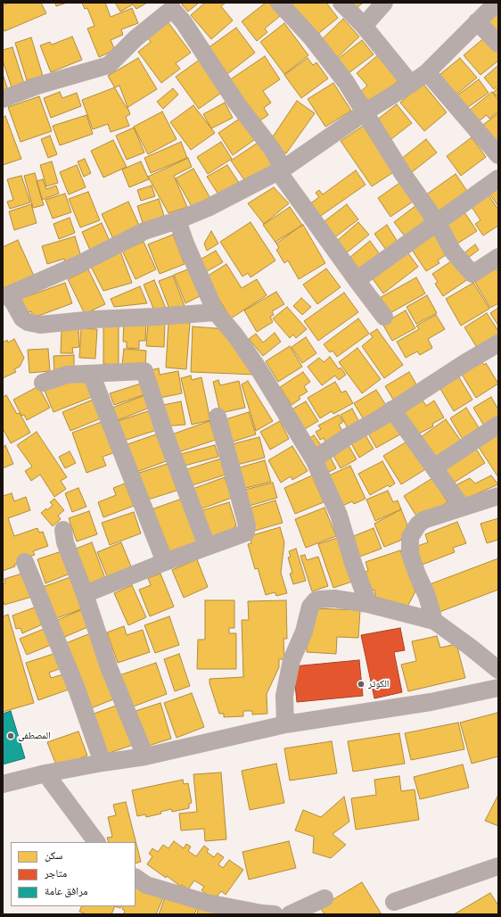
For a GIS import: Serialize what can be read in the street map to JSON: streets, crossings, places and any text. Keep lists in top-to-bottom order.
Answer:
{
  "places": ["الكوثر", "المصطفى"],
  "legend": ["سكن", "متاجر", "مرافق عامة"]
}
